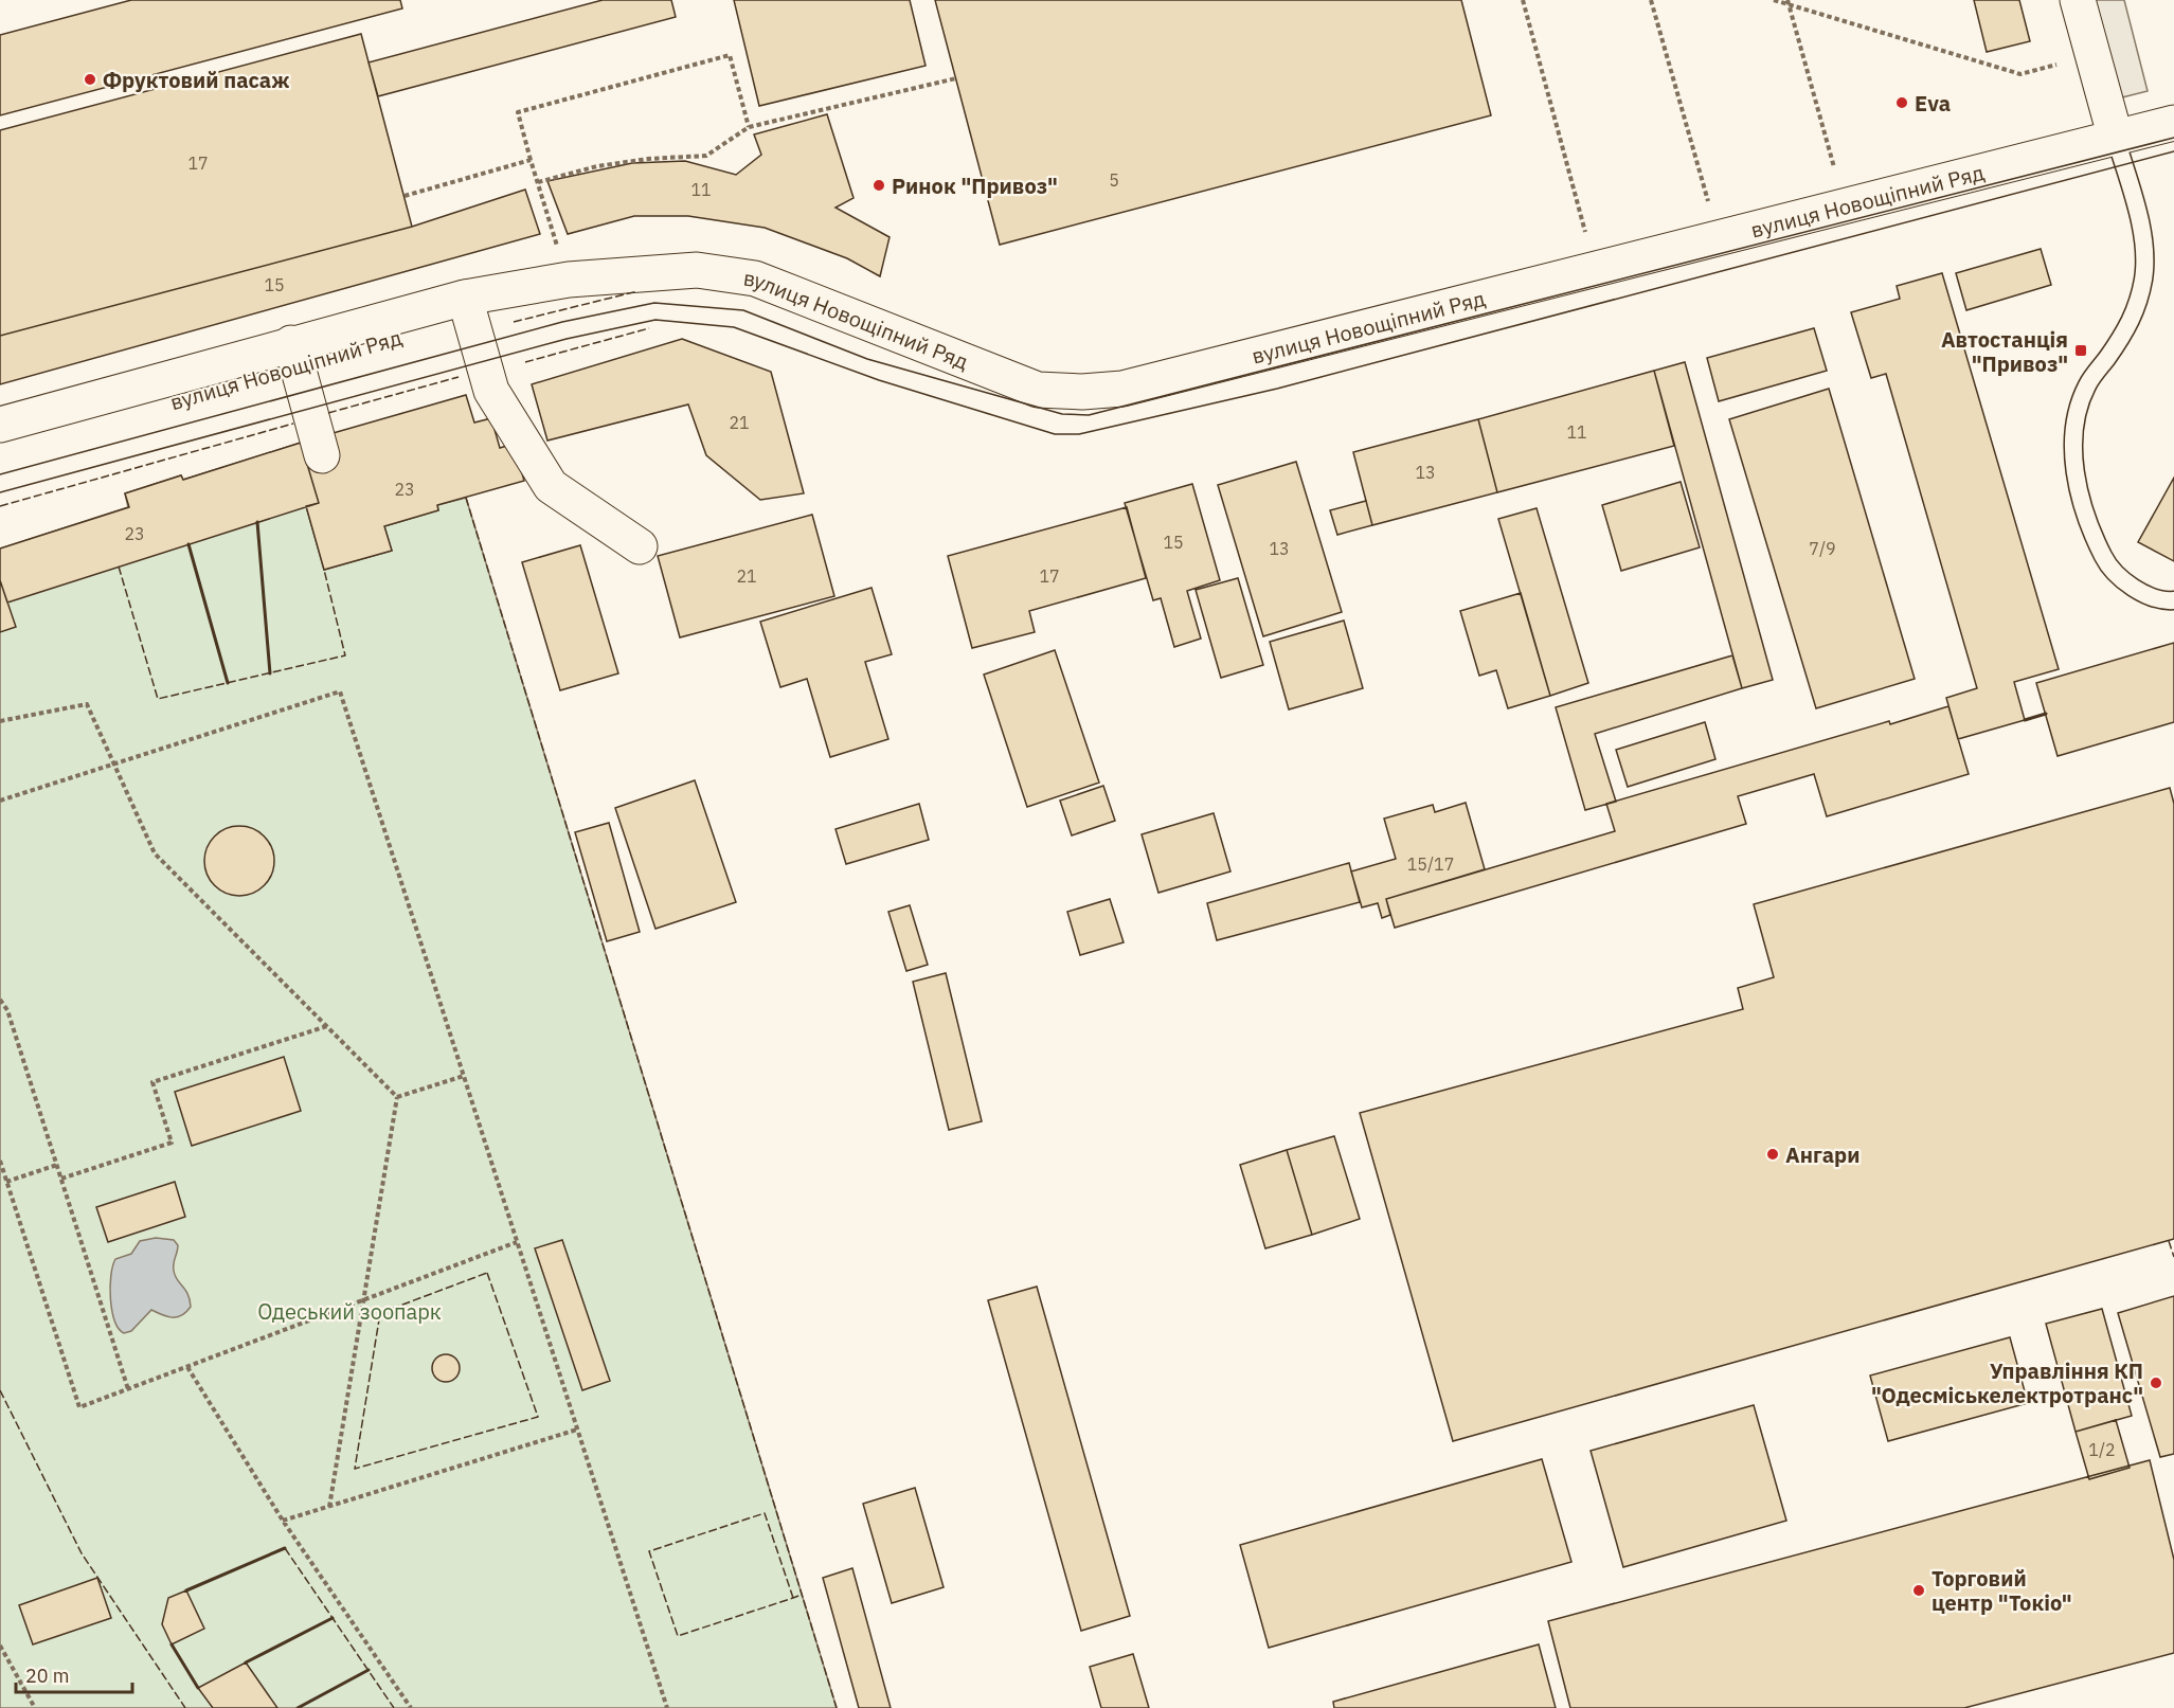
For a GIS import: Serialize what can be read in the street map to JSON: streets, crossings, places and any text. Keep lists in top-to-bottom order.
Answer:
{
  "streets": {
    "street": ["вулиця Новощіпний Ряд"]
  },
  "parks": ["Одеський зоопарк"],
  "places": {
    "other": [
      "Фруктовий пасаж",
      "Eva",
      "Ринок \"Привоз\"",
      "Ангари",
      "Управління КП \"Одесміськелектротранс\"",
      "Торговий центр \"Токіо\""
    ],
    "transit": ["Автостанція \"Привоз\""]
  },
  "house_numbers": [
    "17",
    "5",
    "11",
    "15",
    "21",
    "11",
    "13",
    "23",
    "23",
    "15",
    "13",
    "7/9",
    "21",
    "17",
    "15/17",
    "1/2"
  ],
  "scale_bar": "20 m"
}
